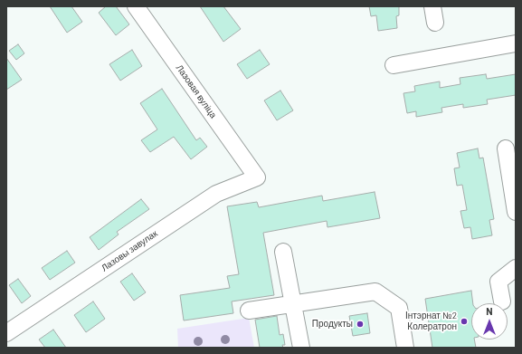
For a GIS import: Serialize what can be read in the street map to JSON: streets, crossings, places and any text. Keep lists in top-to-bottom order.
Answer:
{
  "streets": {
    "street": ["Лазовая вуліца", "Лазовы завулак"]
  },
  "crossings": [
    ["Лазовая вуліца", "Лазовы завулак"]
  ],
  "places": ["Інтэрнат №2 Колератрон", "Продукты"],
  "north": "top"
}
